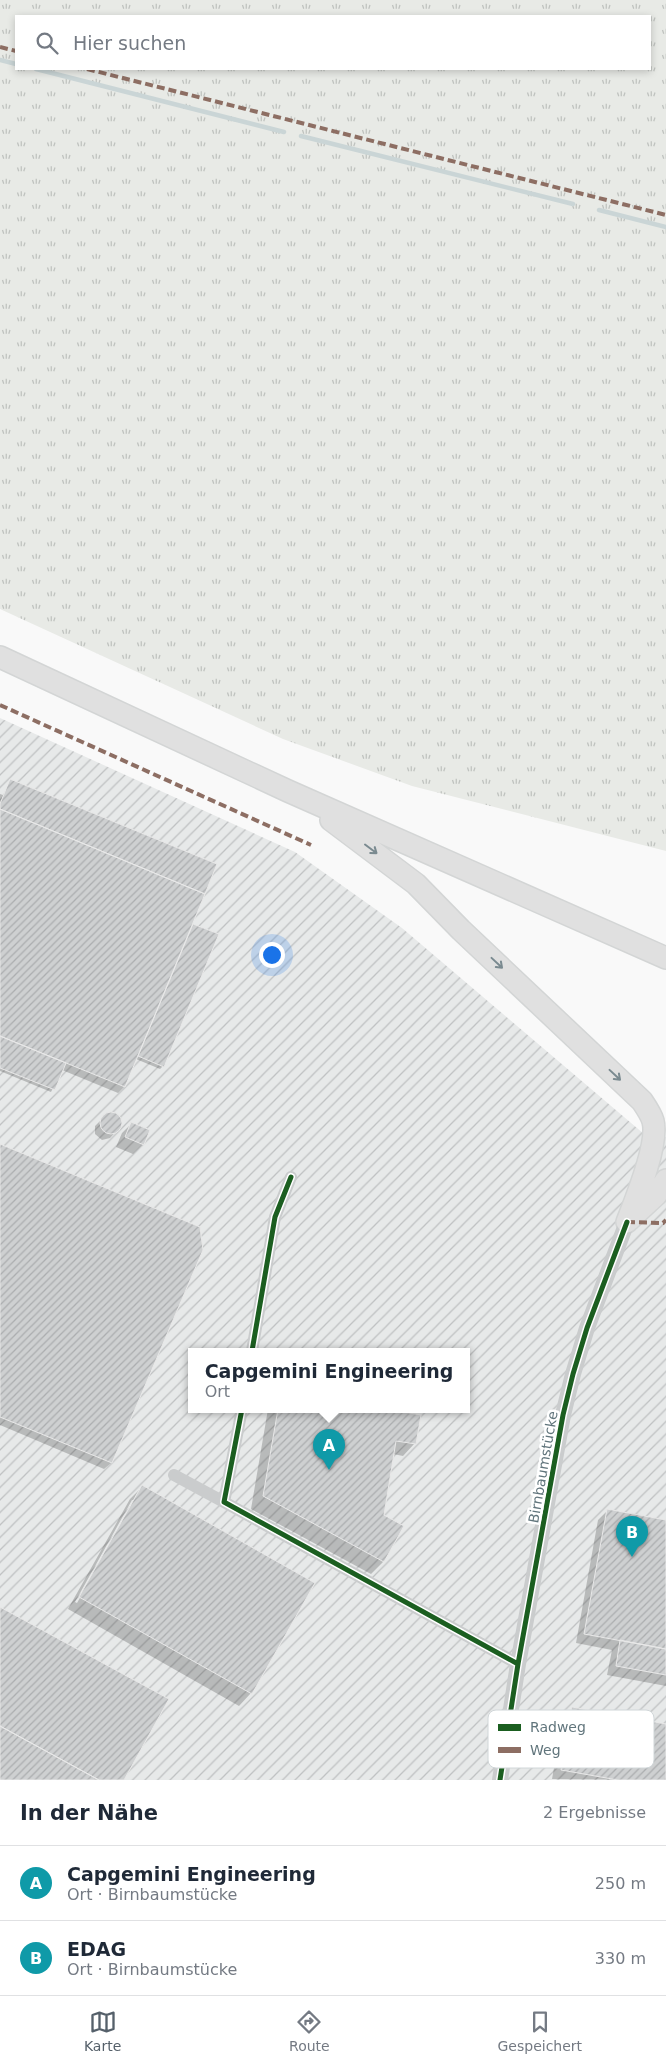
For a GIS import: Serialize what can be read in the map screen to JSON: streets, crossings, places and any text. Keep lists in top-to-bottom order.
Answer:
{
  "streets": {
    "street": ["Birnbaumstücke"]
  },
  "legend": ["Radweg", "Weg"],
  "page": {
    "search": "Hier suchen",
    "popup": ["Capgemini Engineering", "Ort"],
    "pins": ["A", "B"],
    "heading": ["In der Nähe", "2 Ergebnisse"],
    "list": [
      {
        "mark": "A",
        "name": "Capgemini Engineering",
        "note": "Ort · Birnbaumstücke",
        "value": "250 m"
      },
      {
        "mark": "B",
        "name": "EDAG",
        "note": "Ort · Birnbaumstücke",
        "value": "330 m"
      }
    ],
    "nav": ["Karte", "Route", "Gespeichert"]
  }
}
